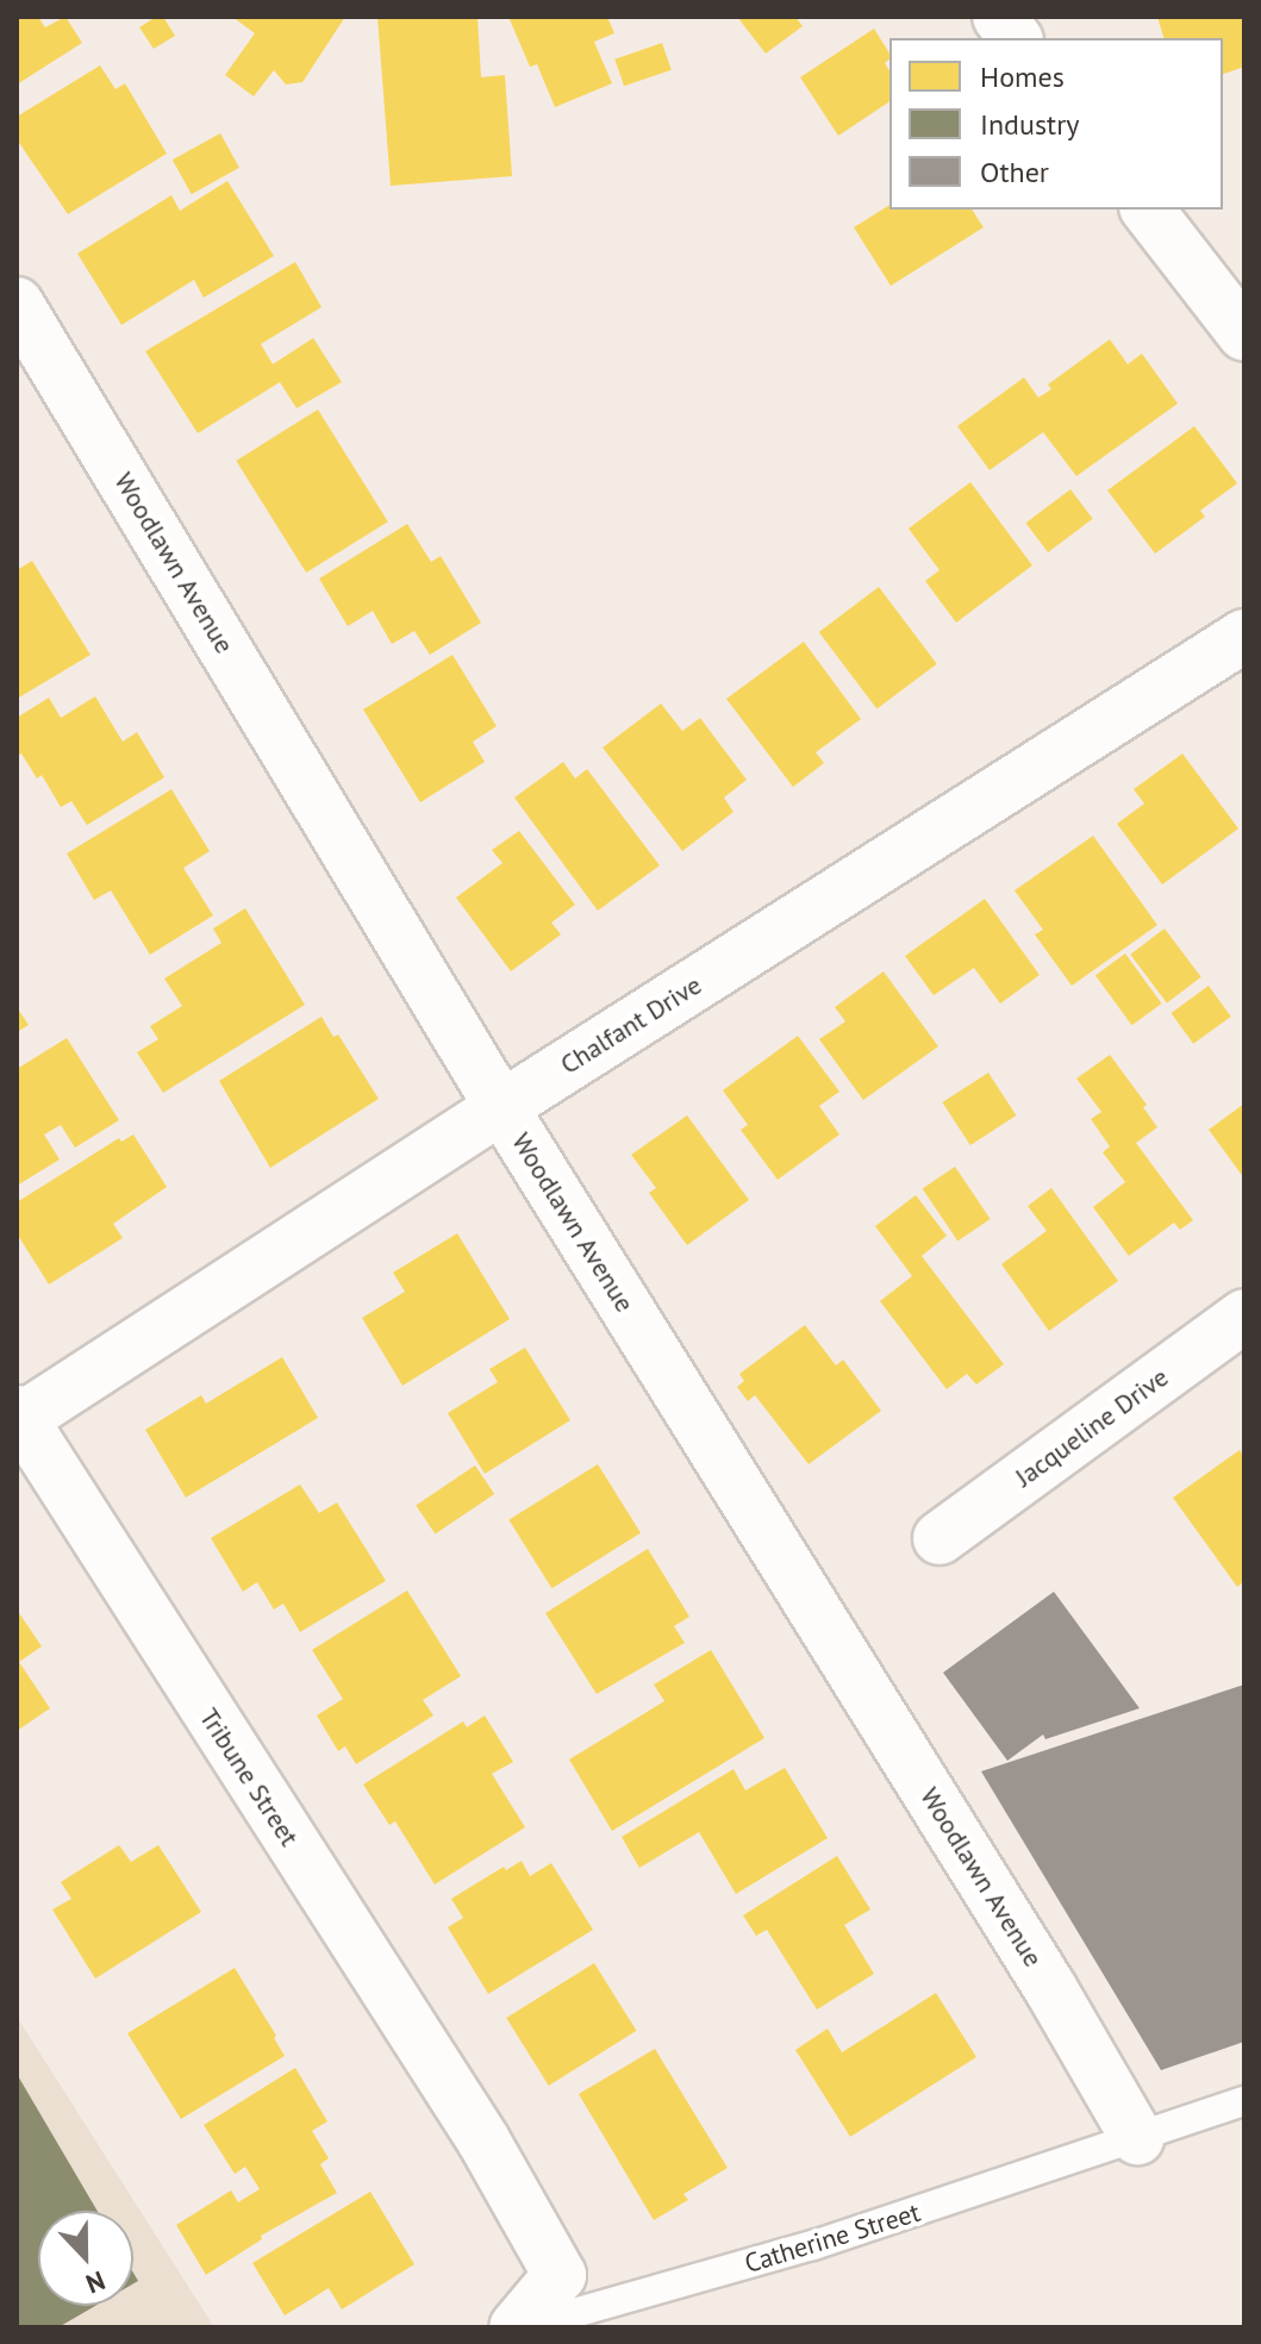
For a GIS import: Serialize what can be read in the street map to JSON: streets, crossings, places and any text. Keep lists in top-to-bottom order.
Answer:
{
  "streets": {
    "street": [
      "Woodlawn Avenue",
      "Chalfant Drive",
      "Jacqueline Drive",
      "Tribune Street"
    ],
    "lane": ["Catherine Street"]
  },
  "crossings": [
    ["Woodlawn Avenue", "Chalfant Drive"],
    ["Woodlawn Avenue", "Catherine Street"],
    ["Chalfant Drive", "Tribune Street"]
  ],
  "legend": ["Homes", "Industry", "Other"],
  "north": "bottom"
}
